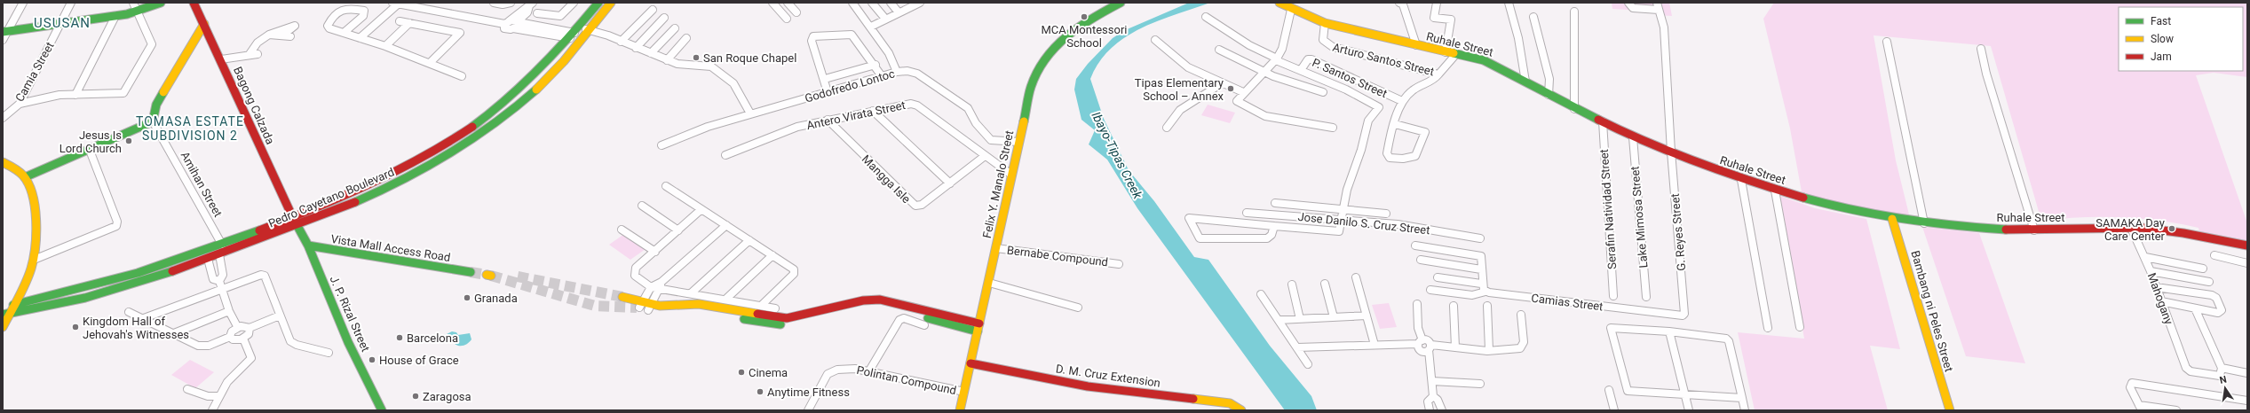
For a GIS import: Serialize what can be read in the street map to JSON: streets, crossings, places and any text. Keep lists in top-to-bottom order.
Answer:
{
  "streets": {
    "street": [
      "Ruhale Street",
      "Arturo Santos Street",
      "Camia Street",
      "P. Santos Street",
      "Godofredo Lontoc",
      "Bagong Calzada",
      "Antero Virata Street",
      "Mangga Isle",
      "Amihan Street",
      "Felix Y. Manalo Street",
      "Pedro Cayetano Boulevard",
      "Serafin Natividad Street",
      "Lake Mimosa Street",
      "Jose Danilo S. Cruz Street",
      "G. Reyes Street",
      "Vista Mall Access Road",
      "Bernabe Compound",
      "Mahogany",
      "Camias Street",
      "Bambang ni Peles Street",
      "J. P. Rizal Street",
      "D. M. Cruz Extension",
      "Polintan Compound"
    ]
  },
  "crossings": [
    ["Ruhale Street", "Arturo Santos Street"],
    ["Ruhale Street", "Serafin Natividad Street"],
    ["Ruhale Street", "Lake Mimosa Street"],
    ["Ruhale Street", "G. Reyes Street"],
    ["Ruhale Street", "Mahogany"],
    ["Ruhale Street", "Bambang ni Peles Street"],
    ["Godofredo Lontoc", "Felix Y. Manalo Street"],
    ["Bagong Calzada", "Pedro Cayetano Boulevard"],
    ["Antero Virata Street", "Mangga Isle"],
    ["Antero Virata Street", "Felix Y. Manalo Street"],
    ["Amihan Street", "Pedro Cayetano Boulevard"],
    ["Felix Y. Manalo Street", "Bernabe Compound"],
    ["Felix Y. Manalo Street", "D. M. Cruz Extension"],
    ["Felix Y. Manalo Street", "Polintan Compound"],
    ["Pedro Cayetano Boulevard", "J. P. Rizal Street"],
    ["G. Reyes Street", "Camias Street"],
    ["Vista Mall Access Road", "J. P. Rizal Street"]
  ],
  "districts": ["USUSAN", "TOMASA ESTATE SUBDIVISION 2"],
  "water": ["Ibayo-Tipas Creek"],
  "places": [
    "MCA Montessori School",
    "San Roque Chapel",
    "Tipas Elementary School – Annex",
    "Jesus Is Lord Church",
    "SAMAKA Day Care Center",
    "Granada",
    "Kingdom Hall of Jehovah's Witnesses",
    "Barcelona",
    "House of Grace",
    "Cinema",
    "Anytime Fitness",
    "Zaragosa"
  ],
  "legend": ["Fast", "Slow", "Jam"],
  "north": "top"
}
